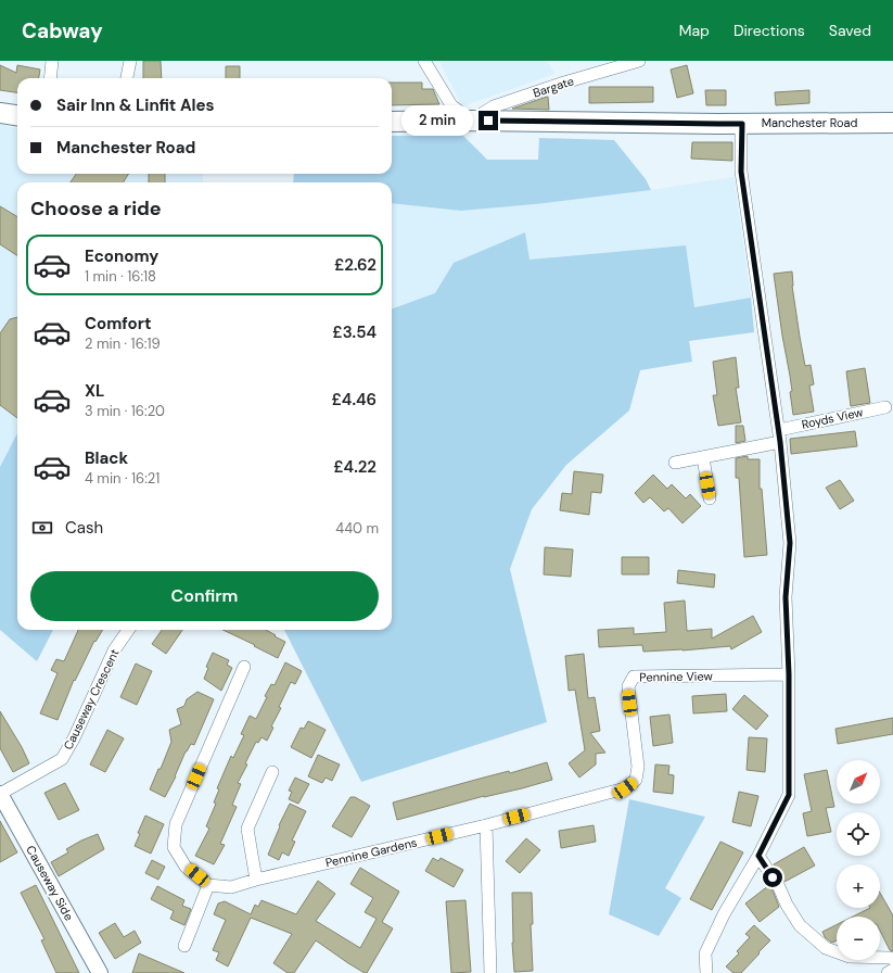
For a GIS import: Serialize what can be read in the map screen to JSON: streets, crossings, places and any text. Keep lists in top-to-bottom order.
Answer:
{
  "streets": {
    "main road": ["Manchester Road"],
    "street": [
      "Bargate",
      "Royds View",
      "Pennine View",
      "Causeway Crescent",
      "Pennine Gardens",
      "Causeway Side"
    ]
  },
  "crossings": [
    ["Bargate", "Manchester Road"],
    ["Pennine View", "Pennine Gardens"],
    ["Causeway Crescent", "Causeway Side"]
  ],
  "north": "top right",
  "page": {
    "header": "Cabway",
    "nav": ["Map", "Directions", "Saved"],
    "banner": ["Sair Inn & Linfit Ales", "Manchester Road"],
    "bubble": "2 min",
    "heading": "Choose a ride",
    "list": [
      {
        "name": "Economy",
        "note": "1 min · 16:18",
        "value": "£2.62"
      },
      {
        "name": "Comfort",
        "note": "2 min · 16:19",
        "value": "£3.54"
      },
      {
        "name": "XL",
        "note": "3 min · 16:20",
        "value": "£4.46"
      },
      {
        "name": "Black",
        "note": "4 min · 16:21",
        "value": "£4.22"
      }
    ],
    "pay": ["Cash", "440 m"],
    "buttons": "Confirm",
    "map_buttons": ["+", "−"]
  }
}
